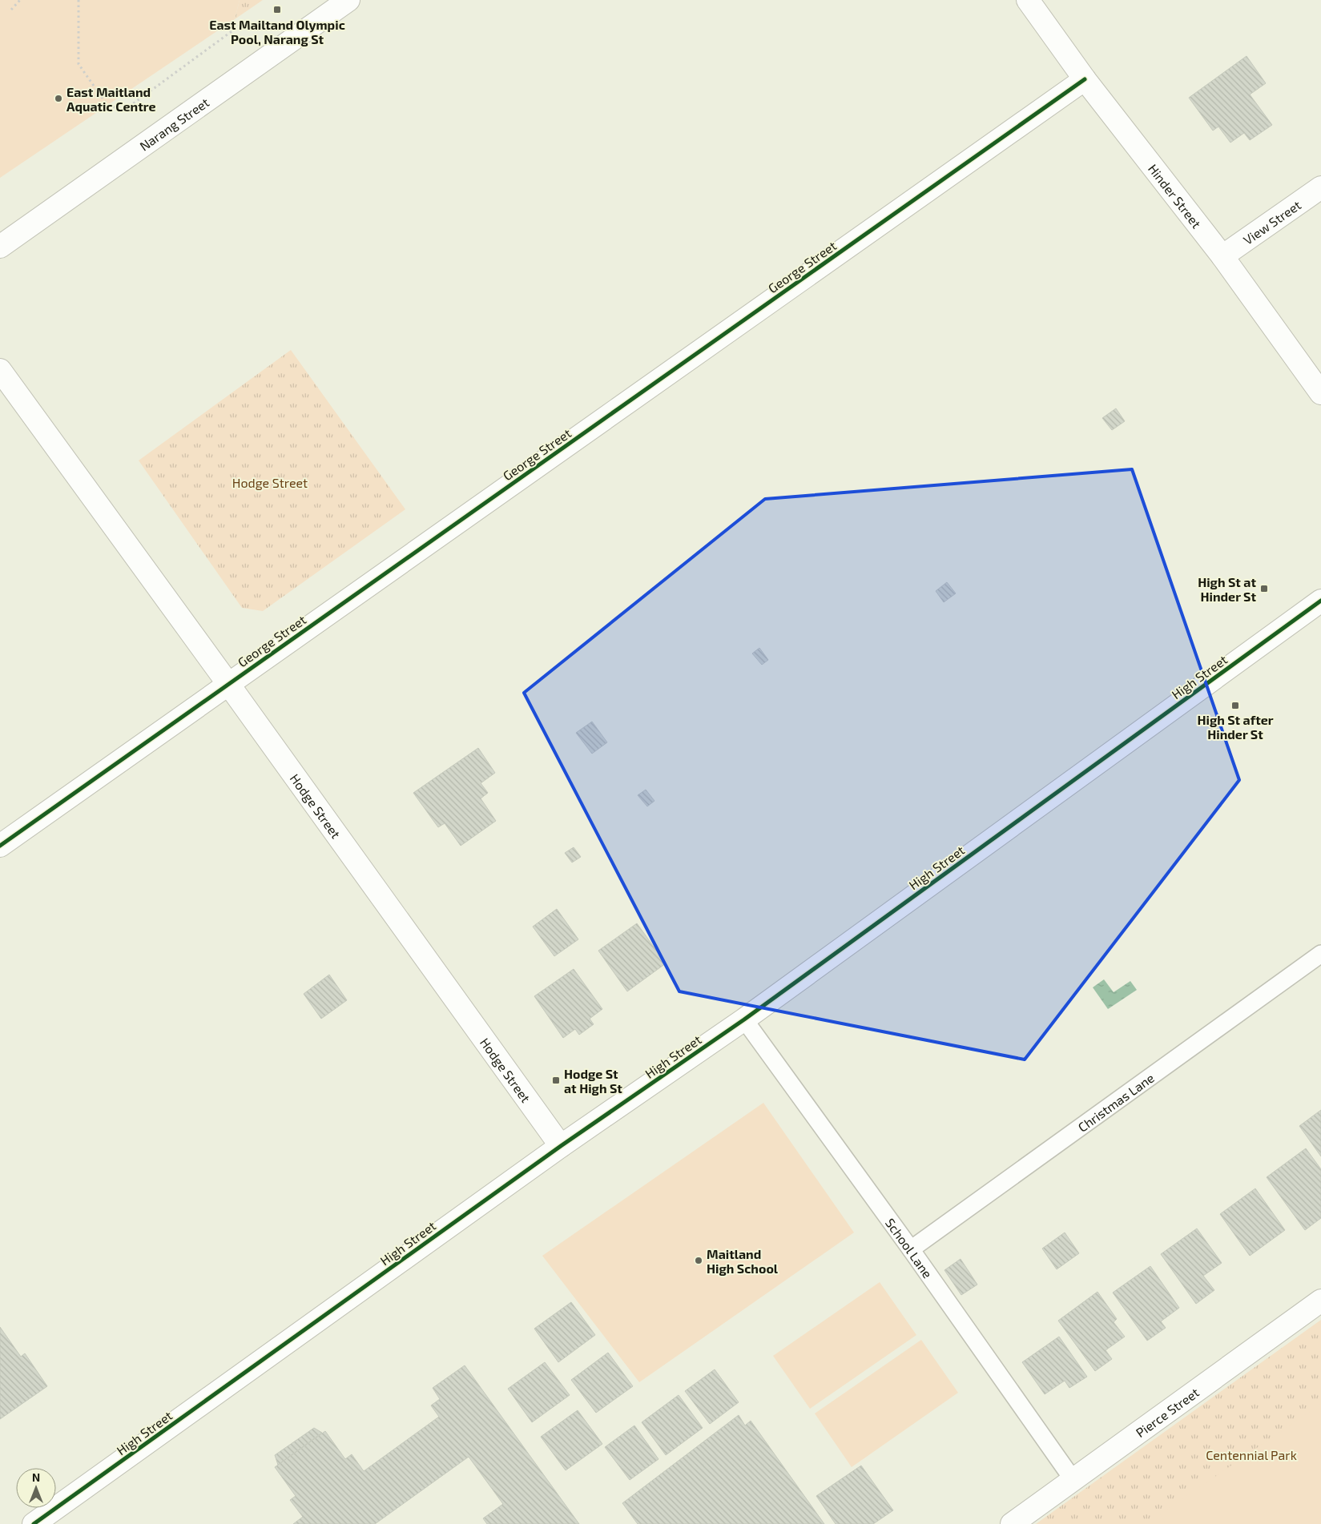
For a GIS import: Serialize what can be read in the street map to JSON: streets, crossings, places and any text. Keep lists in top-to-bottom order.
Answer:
{
  "streets": {
    "street": [
      "Narang Street",
      "Hinder Street",
      "View Street",
      "George Street",
      "High Street",
      "Hodge Street",
      "Pierce Street"
    ],
    "lane": ["Christmas Lane", "School Lane"]
  },
  "crossings": [
    ["Hinder Street", "View Street"],
    ["Hinder Street", "George Street"],
    ["George Street", "Hodge Street"],
    ["High Street", "Hodge Street"],
    ["High Street", "School Lane"],
    ["Christmas Lane", "School Lane"],
    ["School Lane", "Pierce Street"]
  ],
  "parks": ["Hodge Street", "Centennial Park"],
  "places": {
    "transit": [
      "East Mailtand Olympic Pool, Narang St",
      "High St at Hinder St",
      "High St after Hinder St",
      "Hodge St at High St"
    ],
    "other": ["East Maitland Aquatic Centre", "Maitland High School"]
  },
  "north": "top"
}
